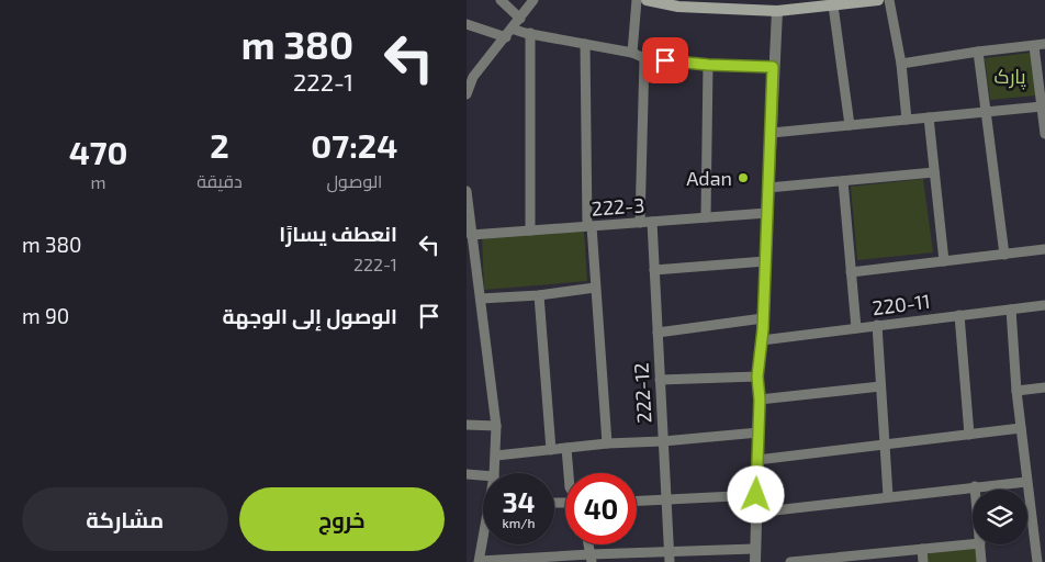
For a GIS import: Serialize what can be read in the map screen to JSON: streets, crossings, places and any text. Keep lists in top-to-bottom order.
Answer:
{
  "streets": {
    "street": ["222-3", "220-11", "222-12"]
  },
  "crossings": [
    ["222-3", "222-12"]
  ],
  "parks": ["پارک"],
  "places": ["Adan"],
  "page": {
    "turn": ["380 m", "222-1"],
    "eta": [
      "07:24",
      "الوصول",
      "2",
      "دقيقة",
      "470",
      "m"
    ],
    "list": [
      {
        "name": "انعطف يسارًا",
        "note": "222-1",
        "value": "380 m"
      },
      {
        "name": "الوصول إلى الوجهة",
        "value": "90 m"
      }
    ],
    "speed": "34 km/h",
    "limit": "40",
    "buttons": ["خروج", "مشاركة"]
  }
}
